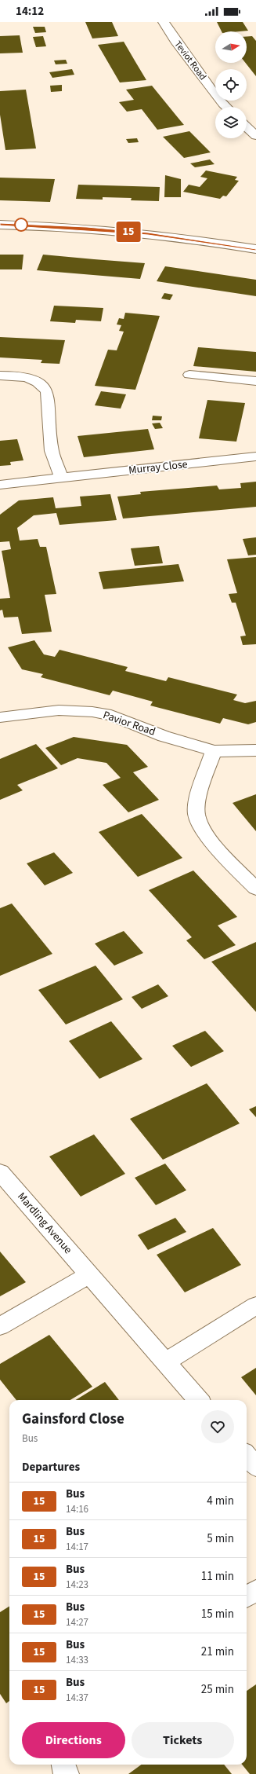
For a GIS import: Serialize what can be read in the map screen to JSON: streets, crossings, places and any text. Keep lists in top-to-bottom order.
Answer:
{
  "streets": {
    "street": [
      "Teviot Road",
      "Murray Close",
      "Pavior Road",
      "Mardling Avenue"
    ]
  },
  "lines": ["bus line 15"],
  "north": "right",
  "page": {
    "status": "14:12",
    "on_map": "15",
    "heading": [
      ["Gainsford Close", "Bus"],
      "Departures"
    ],
    "list": [
      {
        "mark": "15",
        "name": "Bus",
        "note": "14:16",
        "value": "4 min"
      },
      {
        "mark": "15",
        "name": "Bus",
        "note": "14:17",
        "value": "5 min"
      },
      {
        "mark": "15",
        "name": "Bus",
        "note": "14:23",
        "value": "11 min"
      },
      {
        "mark": "15",
        "name": "Bus",
        "note": "14:27",
        "value": "15 min"
      },
      {
        "mark": "15",
        "name": "Bus",
        "note": "14:33",
        "value": "21 min"
      },
      {
        "mark": "15",
        "name": "Bus",
        "note": "14:37",
        "value": "25 min"
      }
    ],
    "buttons": ["Directions", "Tickets"]
  }
}
